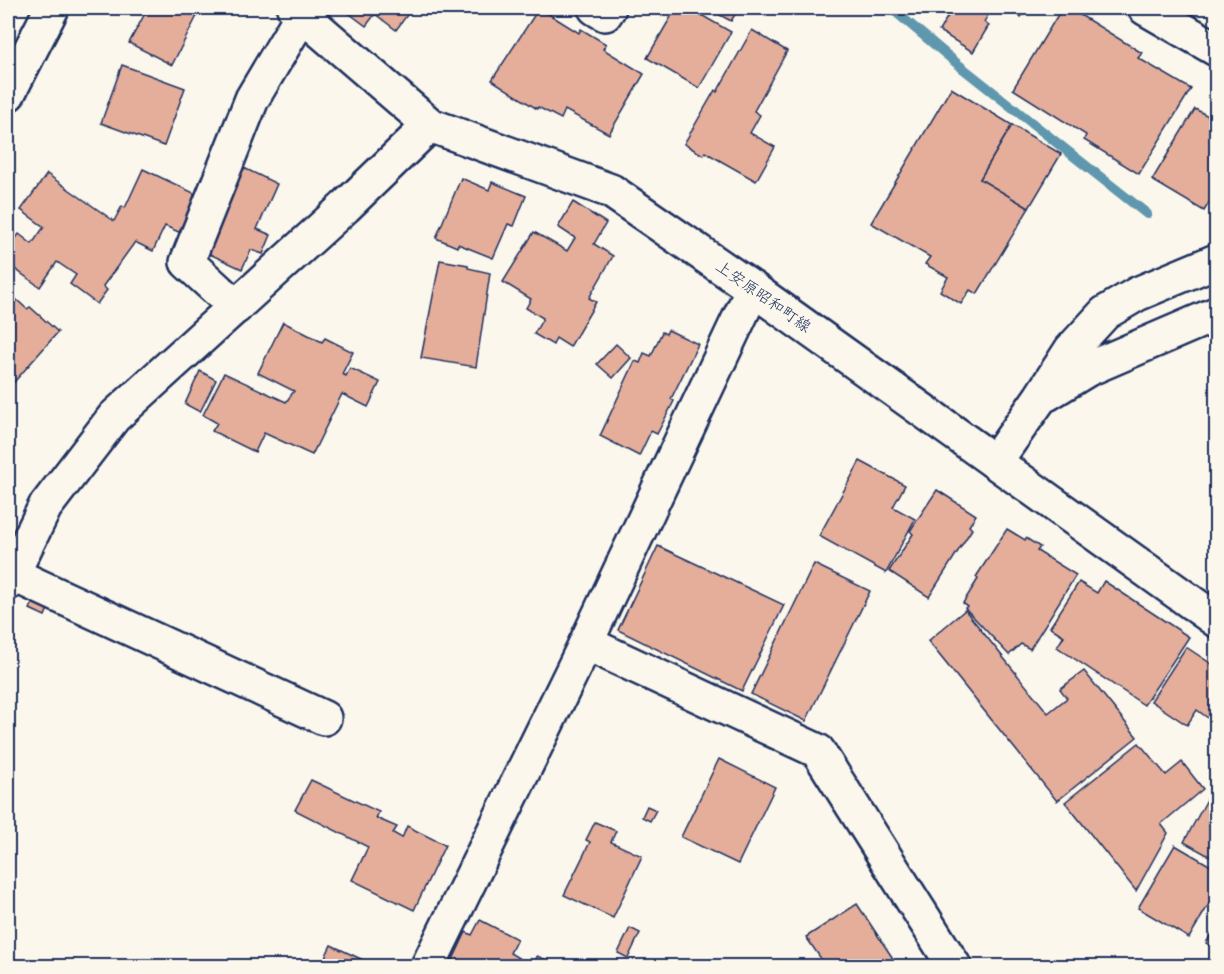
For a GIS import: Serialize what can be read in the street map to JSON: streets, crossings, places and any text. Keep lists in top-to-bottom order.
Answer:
{
  "streets": {
    "street": ["上安原昭和町線"]
  }
}
